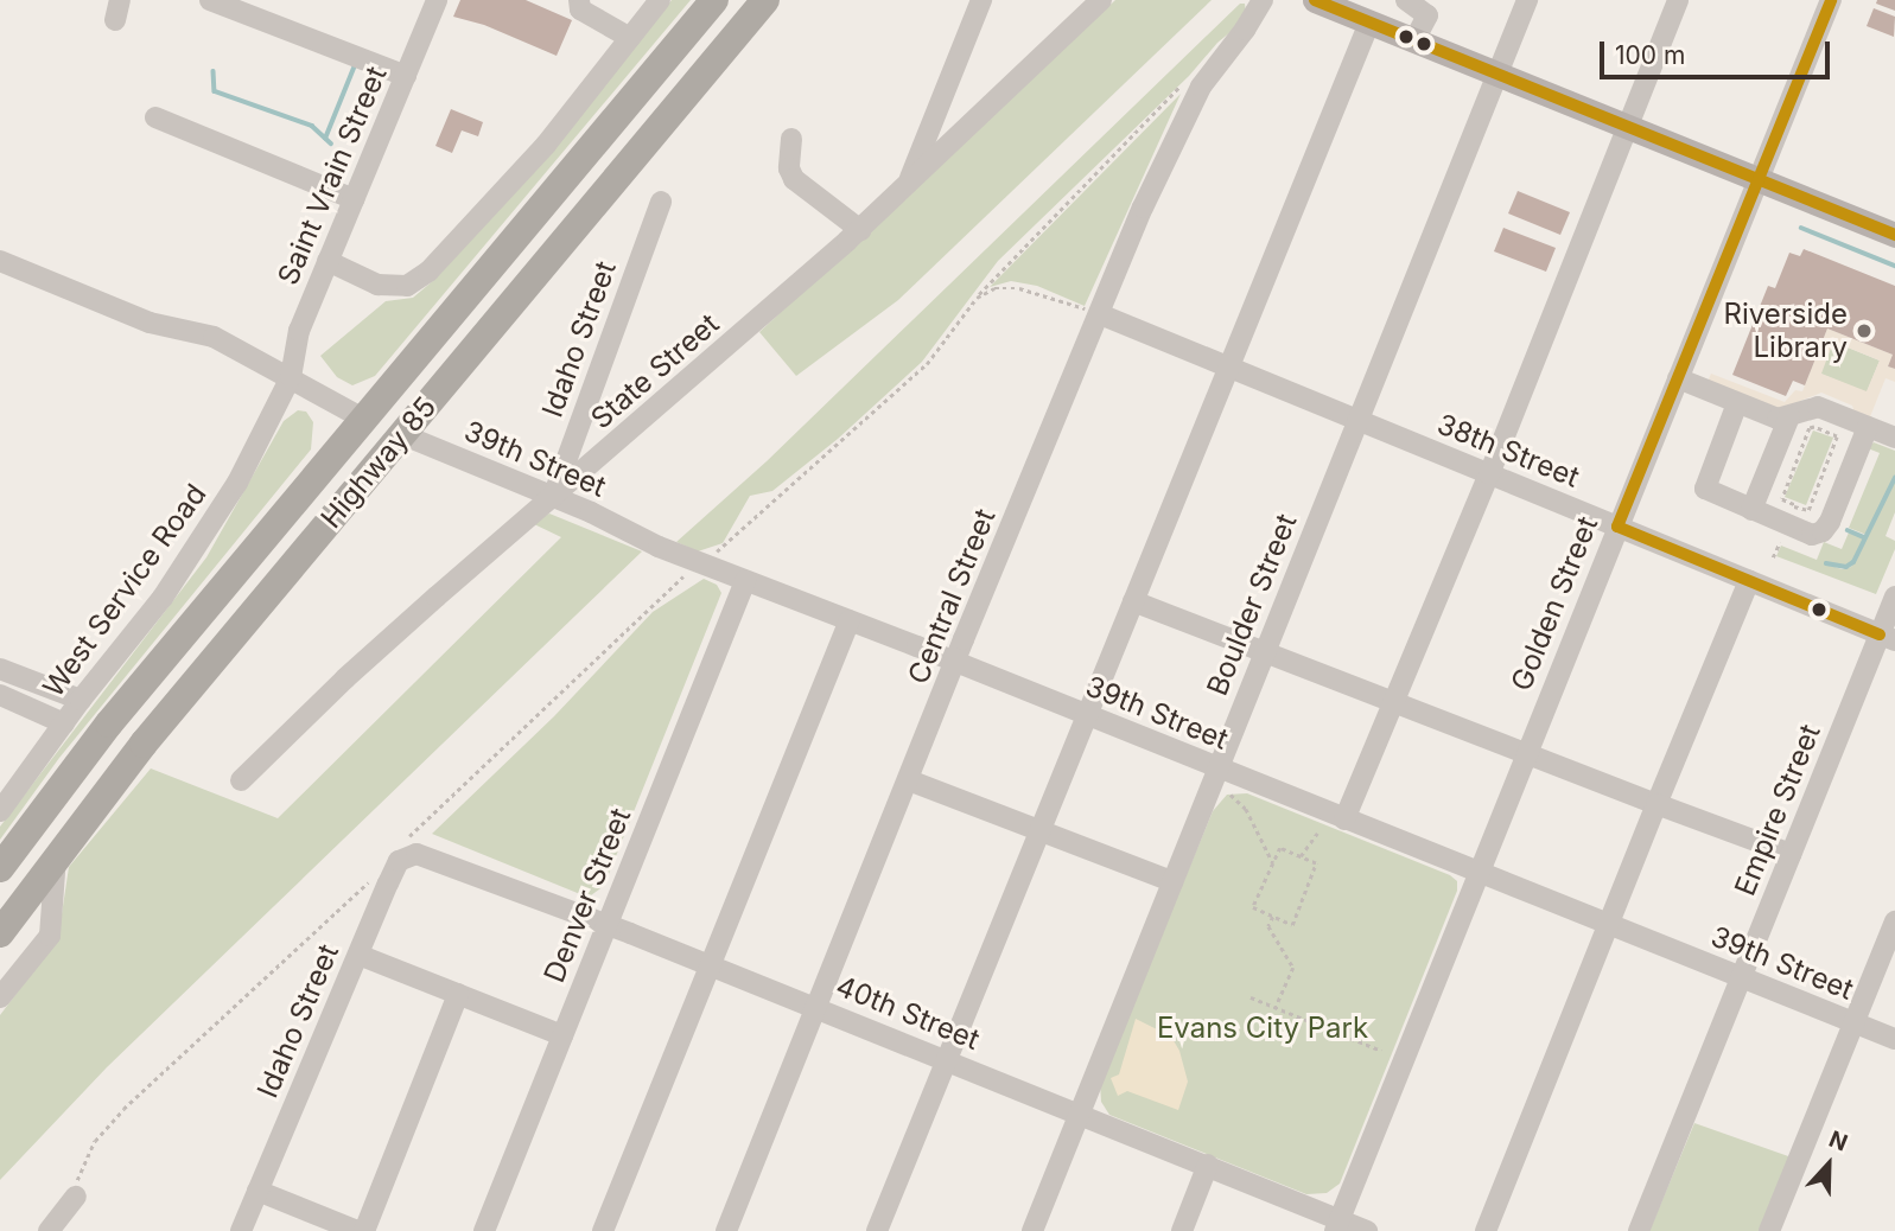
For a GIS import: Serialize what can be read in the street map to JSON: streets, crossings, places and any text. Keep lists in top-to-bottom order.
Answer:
{
  "streets": {
    "highway": ["Highway 85"],
    "street": [
      "Saint Vrain Street",
      "Idaho Street",
      "State Street",
      "38th Street",
      "39th Street",
      "West Service Road",
      "Central Street",
      "Golden Street",
      "Boulder Street",
      "Empire Street",
      "Denver Street",
      "40th Street"
    ]
  },
  "crossings": [
    ["Saint Vrain Street", "West Service Road"],
    ["Idaho Street", "State Street"],
    ["Idaho Street", "39th Street"],
    ["Idaho Street", "40th Street"],
    ["State Street", "39th Street"],
    ["38th Street", "Central Street"],
    ["38th Street", "Golden Street"],
    ["38th Street", "Boulder Street"],
    ["38th Street", "Empire Street"],
    ["39th Street", "Highway 85"],
    ["39th Street", "Central Street"],
    ["39th Street", "Golden Street"],
    ["39th Street", "Boulder Street"],
    ["39th Street", "Empire Street"],
    ["39th Street", "Denver Street"],
    ["Central Street", "40th Street"],
    ["Golden Street", "40th Street"],
    ["Boulder Street", "40th Street"],
    ["Denver Street", "40th Street"]
  ],
  "parks": ["Evans City Park"],
  "places": ["Riverside Library"],
  "scale_bar": "100 m",
  "north": "top"
}
